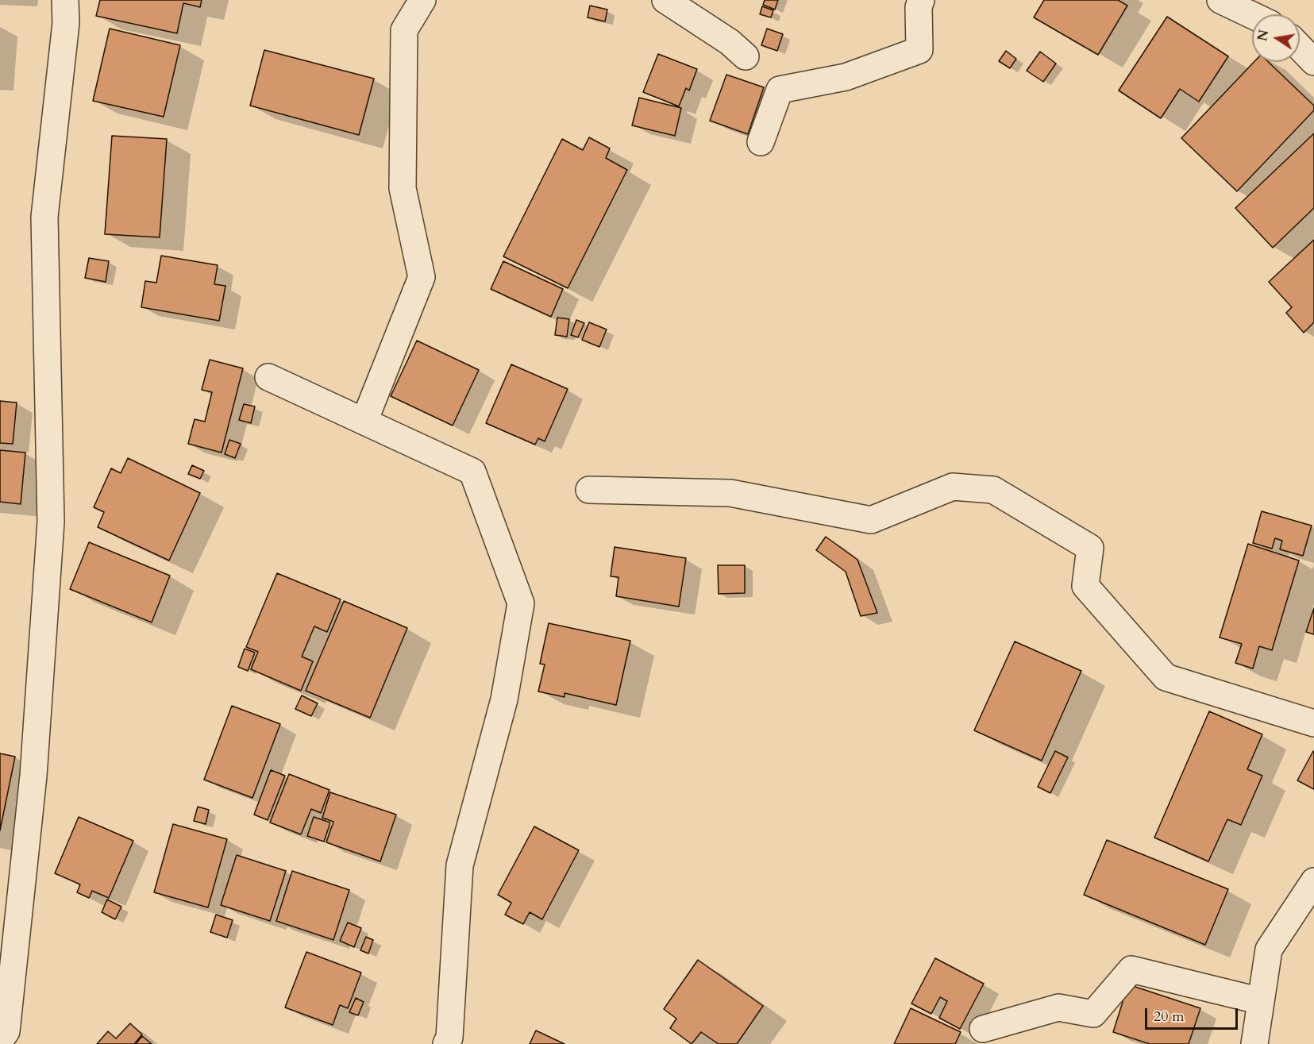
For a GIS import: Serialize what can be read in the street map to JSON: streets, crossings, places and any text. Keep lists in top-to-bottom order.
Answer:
{
  "scale_bar": "20 m",
  "north": "left"
}
